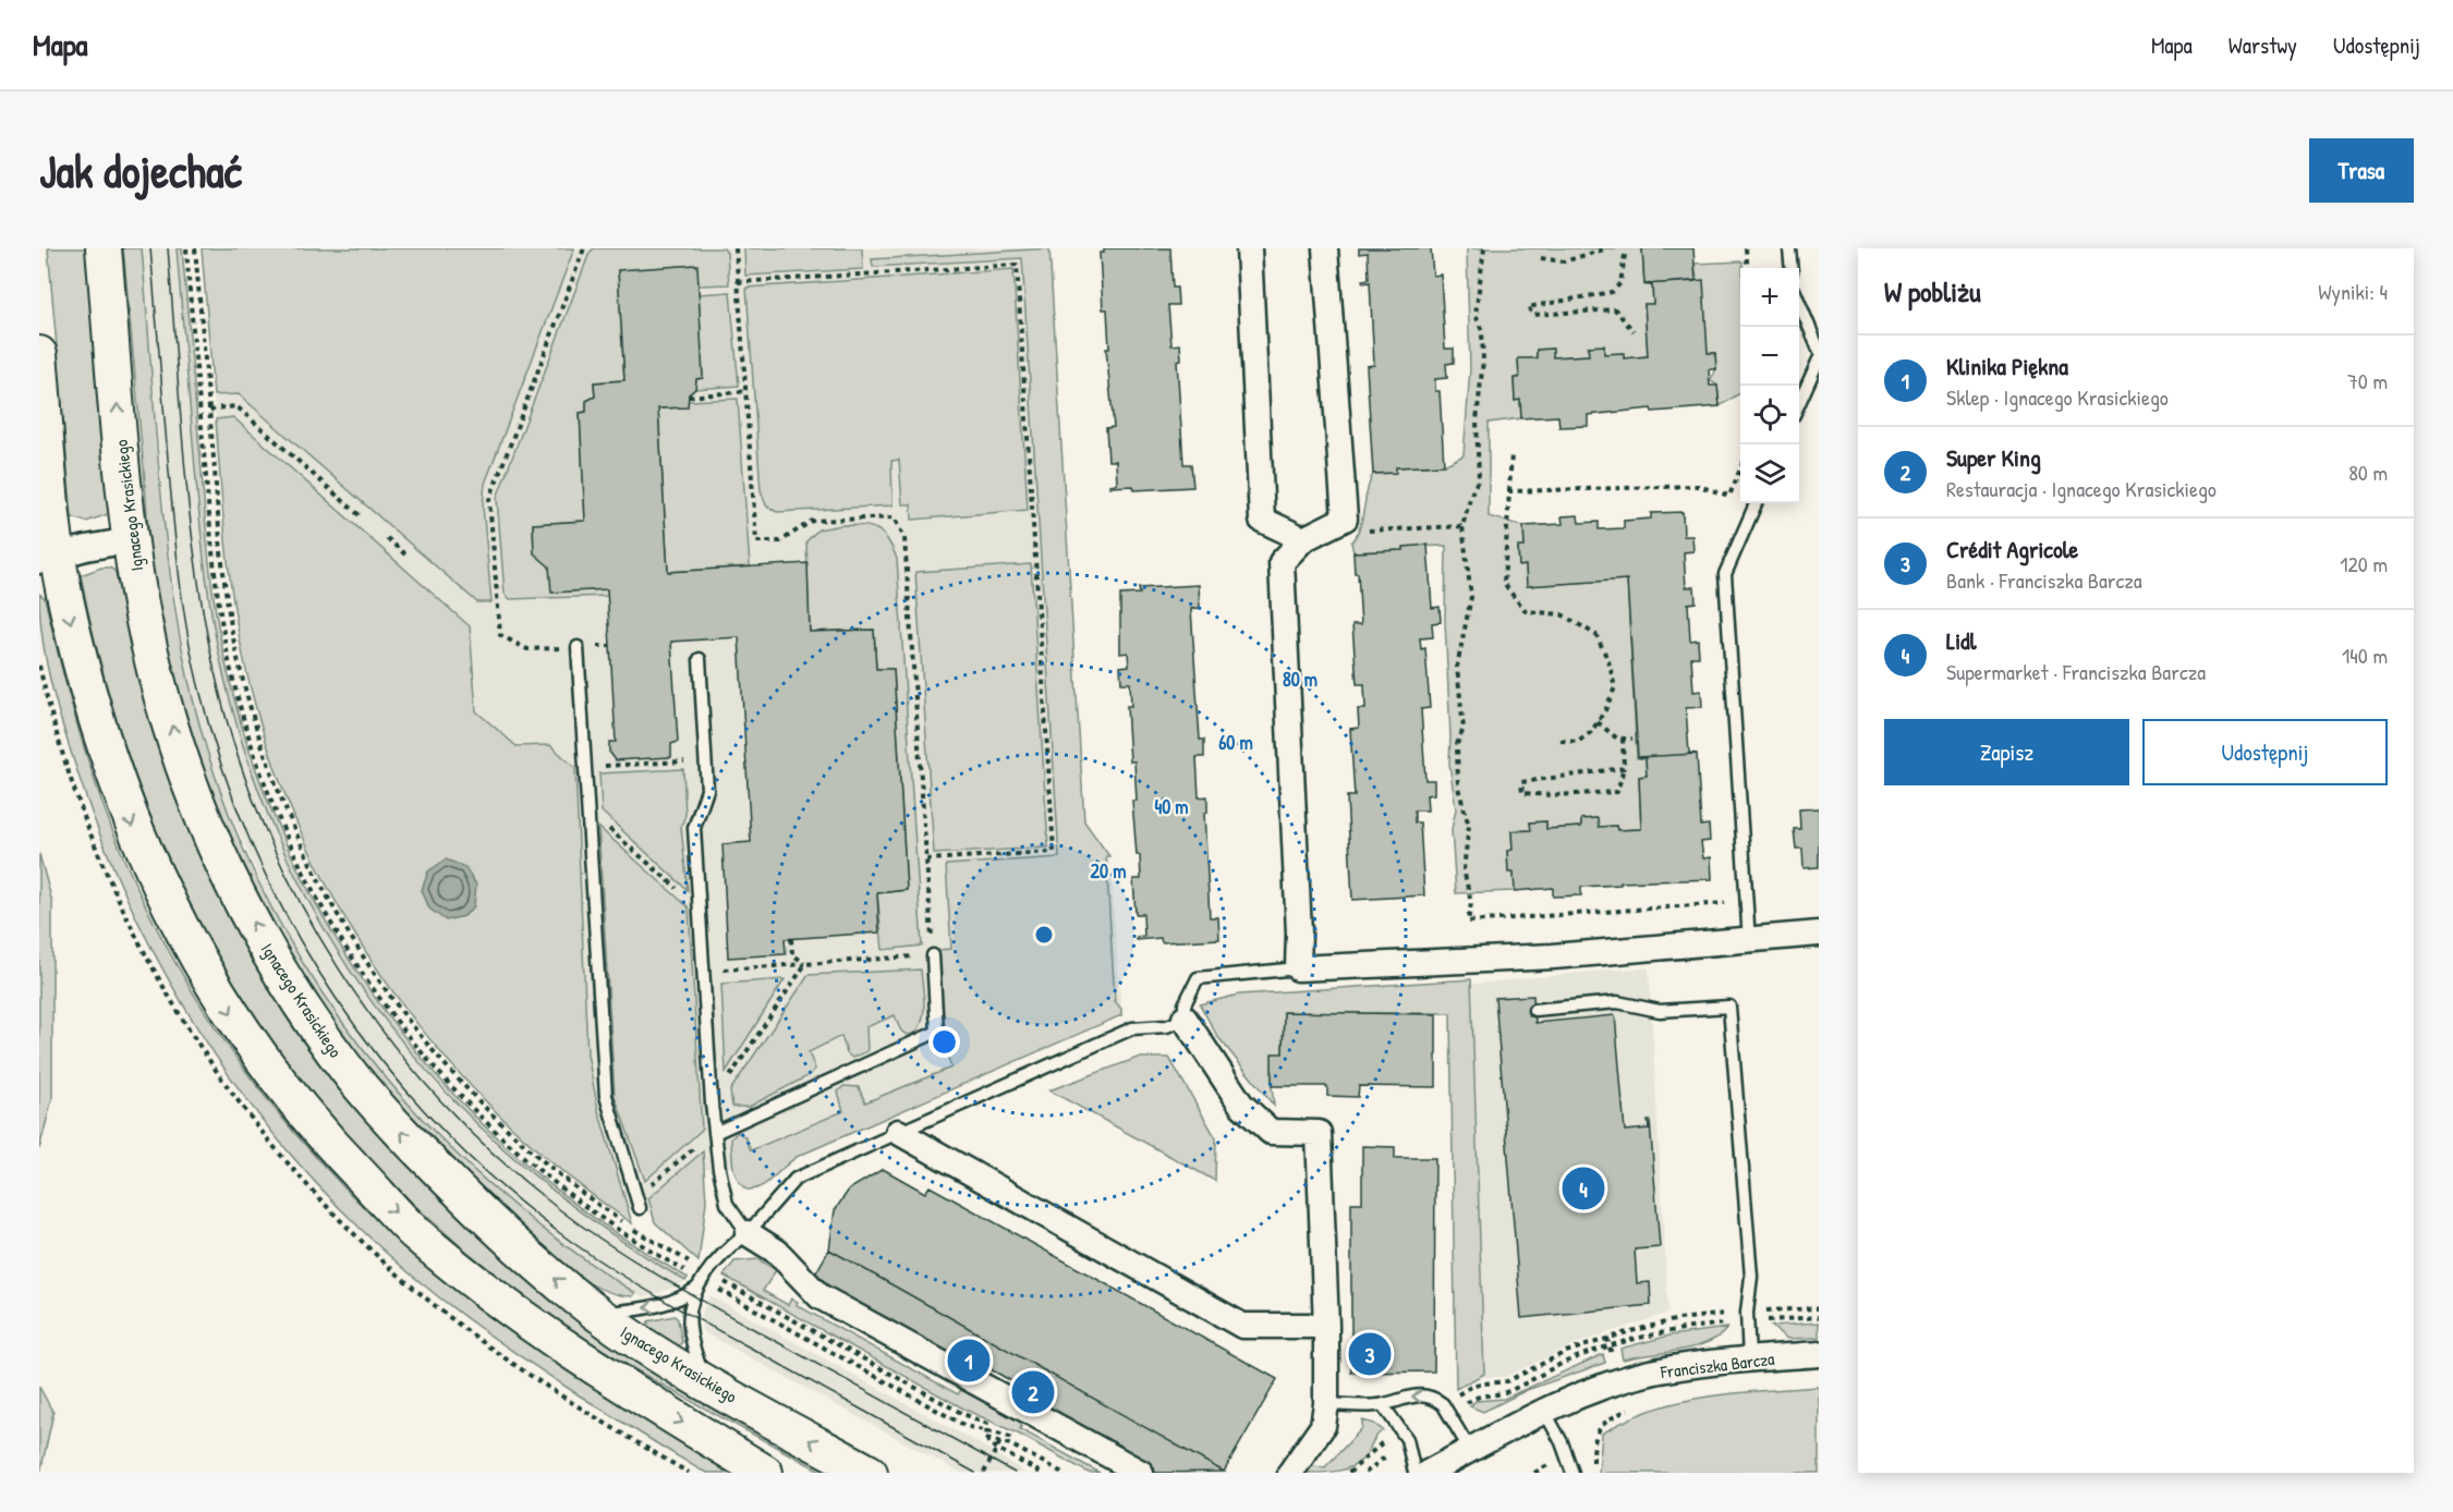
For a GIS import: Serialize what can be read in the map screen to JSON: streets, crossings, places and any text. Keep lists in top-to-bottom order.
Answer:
{
  "streets": {
    "main road": ["Ignacego Krasickiego"],
    "street": ["Franciszka Barcza"]
  },
  "page": {
    "header": "Mapa",
    "nav": ["Mapa", "Warstwy", "Udostępnij"],
    "buttons": [
      "Trasa",
      ["Zapisz", "Udostępnij"]
    ],
    "title": "Jak dojechać",
    "heading": ["W pobliżu", "Wyniki: 4"],
    "map_buttons": ["+", "−"],
    "list": [
      {
        "mark": "1",
        "name": "Klinika Piękna",
        "note": "Sklep · Ignacego Krasickiego",
        "value": "70 m"
      },
      {
        "mark": "2",
        "name": "Super King",
        "note": "Restauracja · Ignacego Krasickiego",
        "value": "80 m"
      },
      {
        "mark": "3",
        "name": "Crédit Agricole",
        "note": "Bank · Franciszka Barcza",
        "value": "120 m"
      },
      {
        "mark": "4",
        "name": "Lidl",
        "note": "Supermarket · Franciszka Barcza",
        "value": "140 m"
      }
    ],
    "pins": [
      "4",
      "3",
      "1",
      "2"
    ]
  },
  "rings": [
    "80 m",
    "60 m",
    "40 m",
    "20 m"
  ]
}
